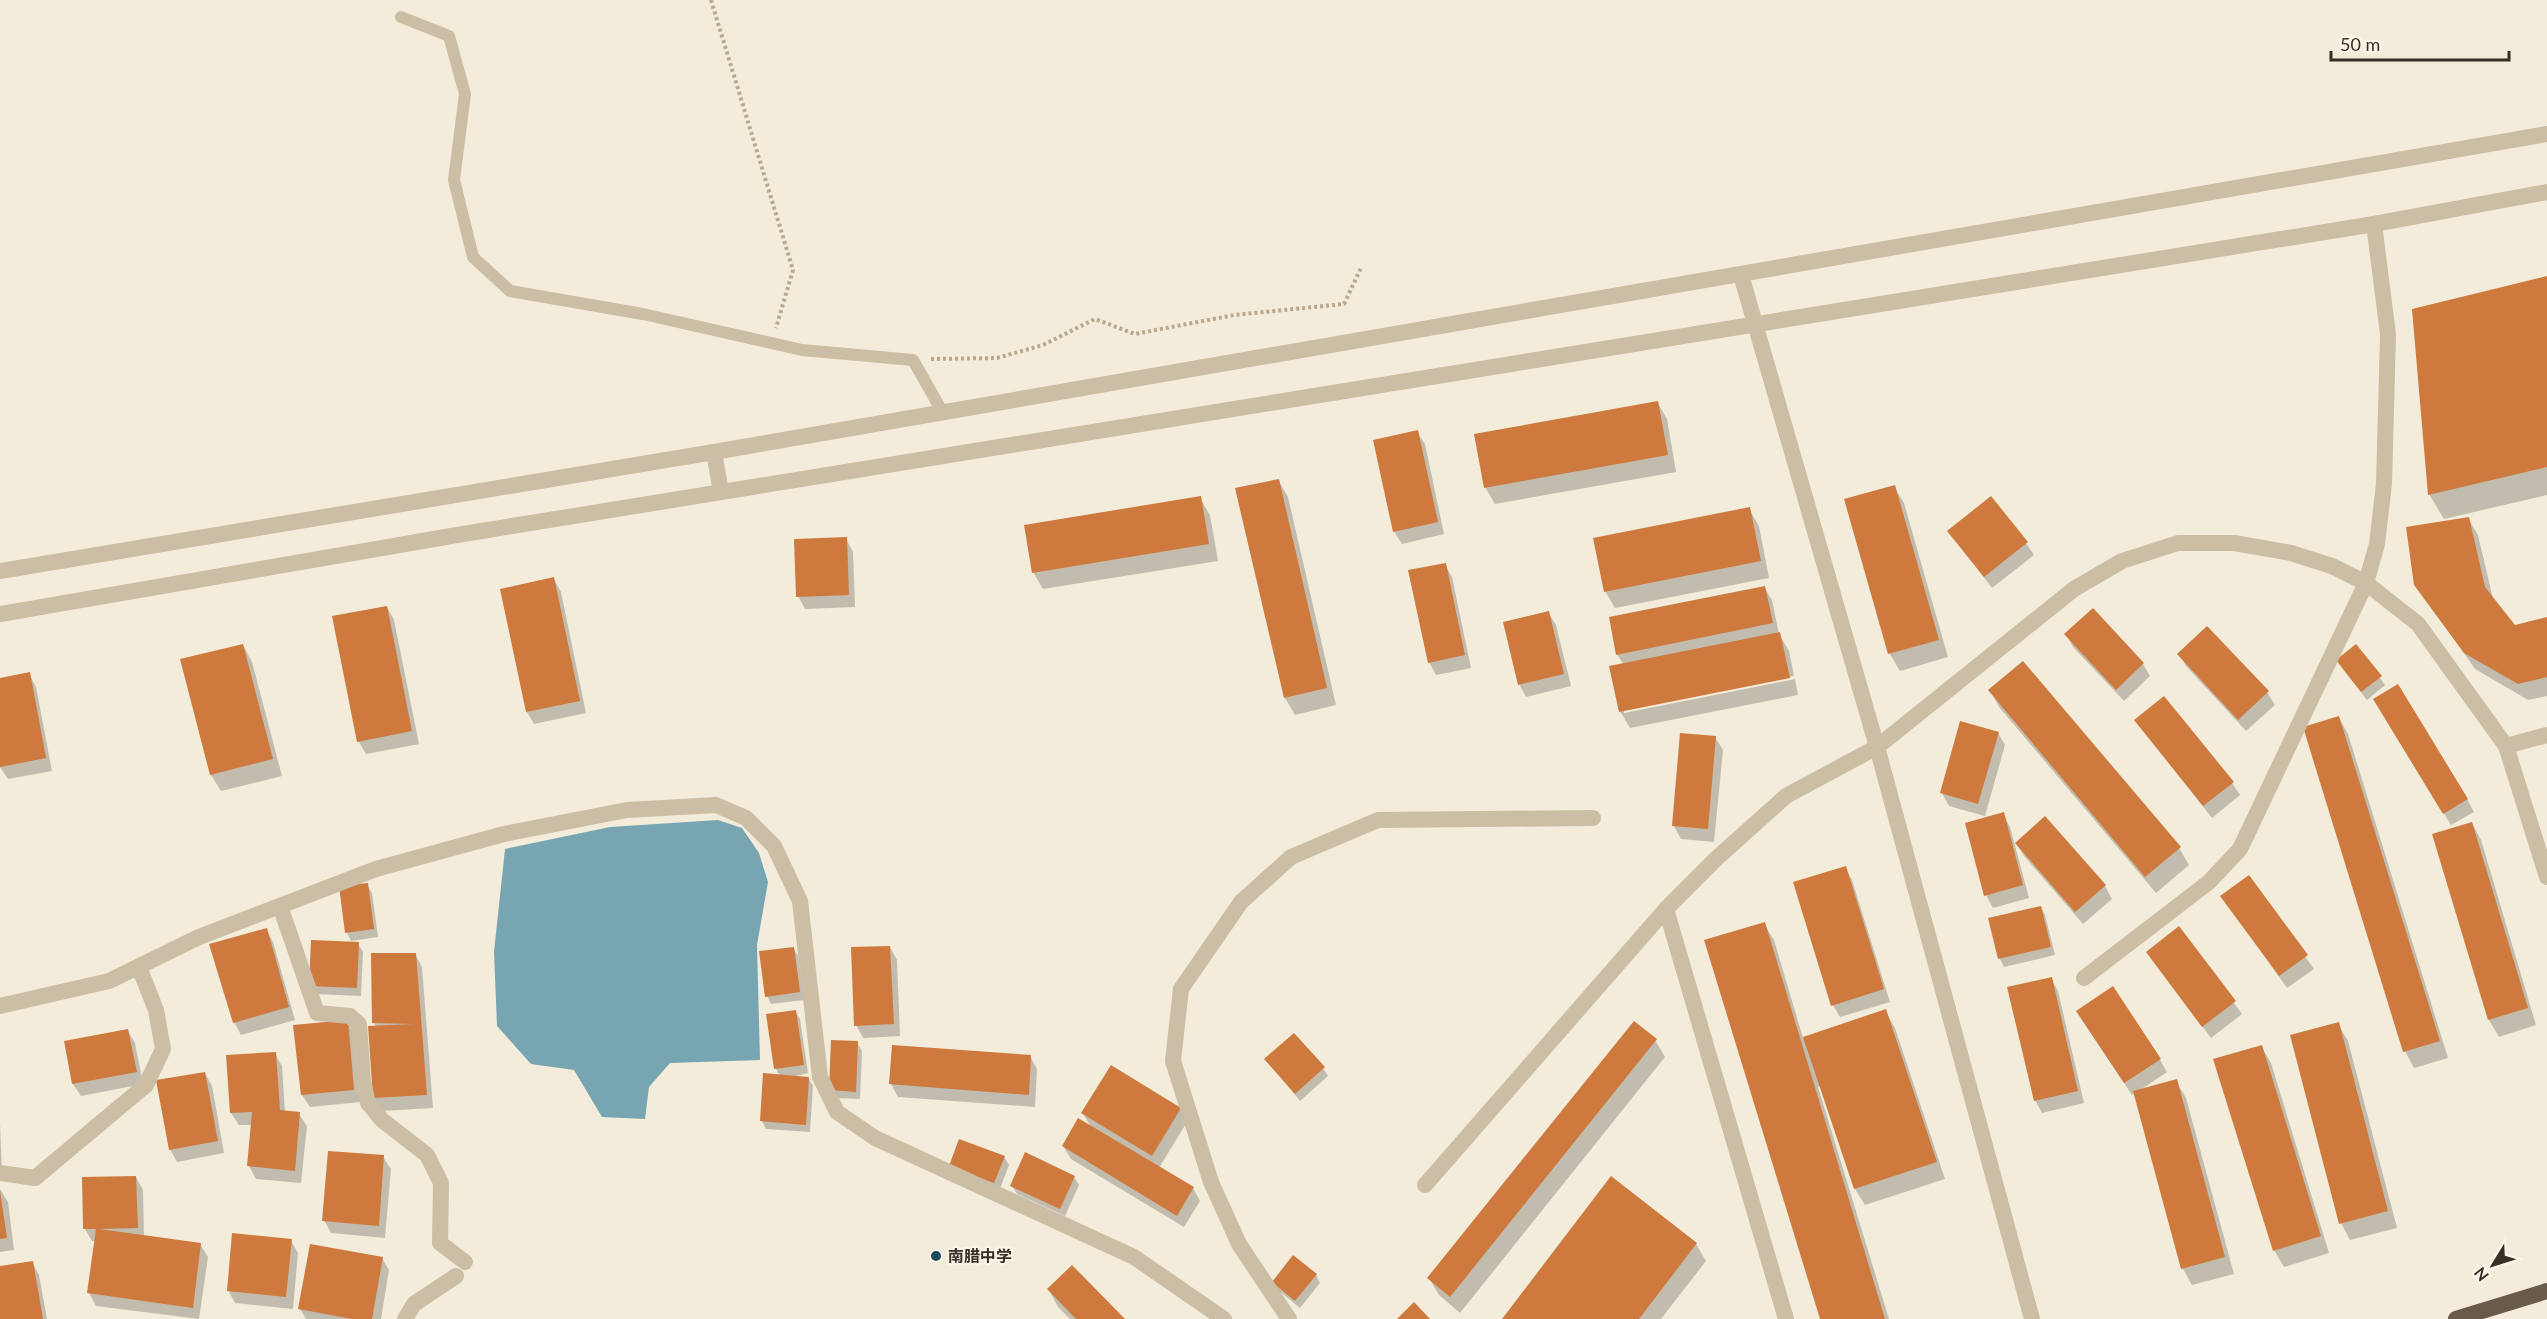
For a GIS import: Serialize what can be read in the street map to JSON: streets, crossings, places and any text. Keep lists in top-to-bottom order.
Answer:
{
  "places": ["南腊中学"],
  "scale_bar": "50 m",
  "north": "bottom left"
}
